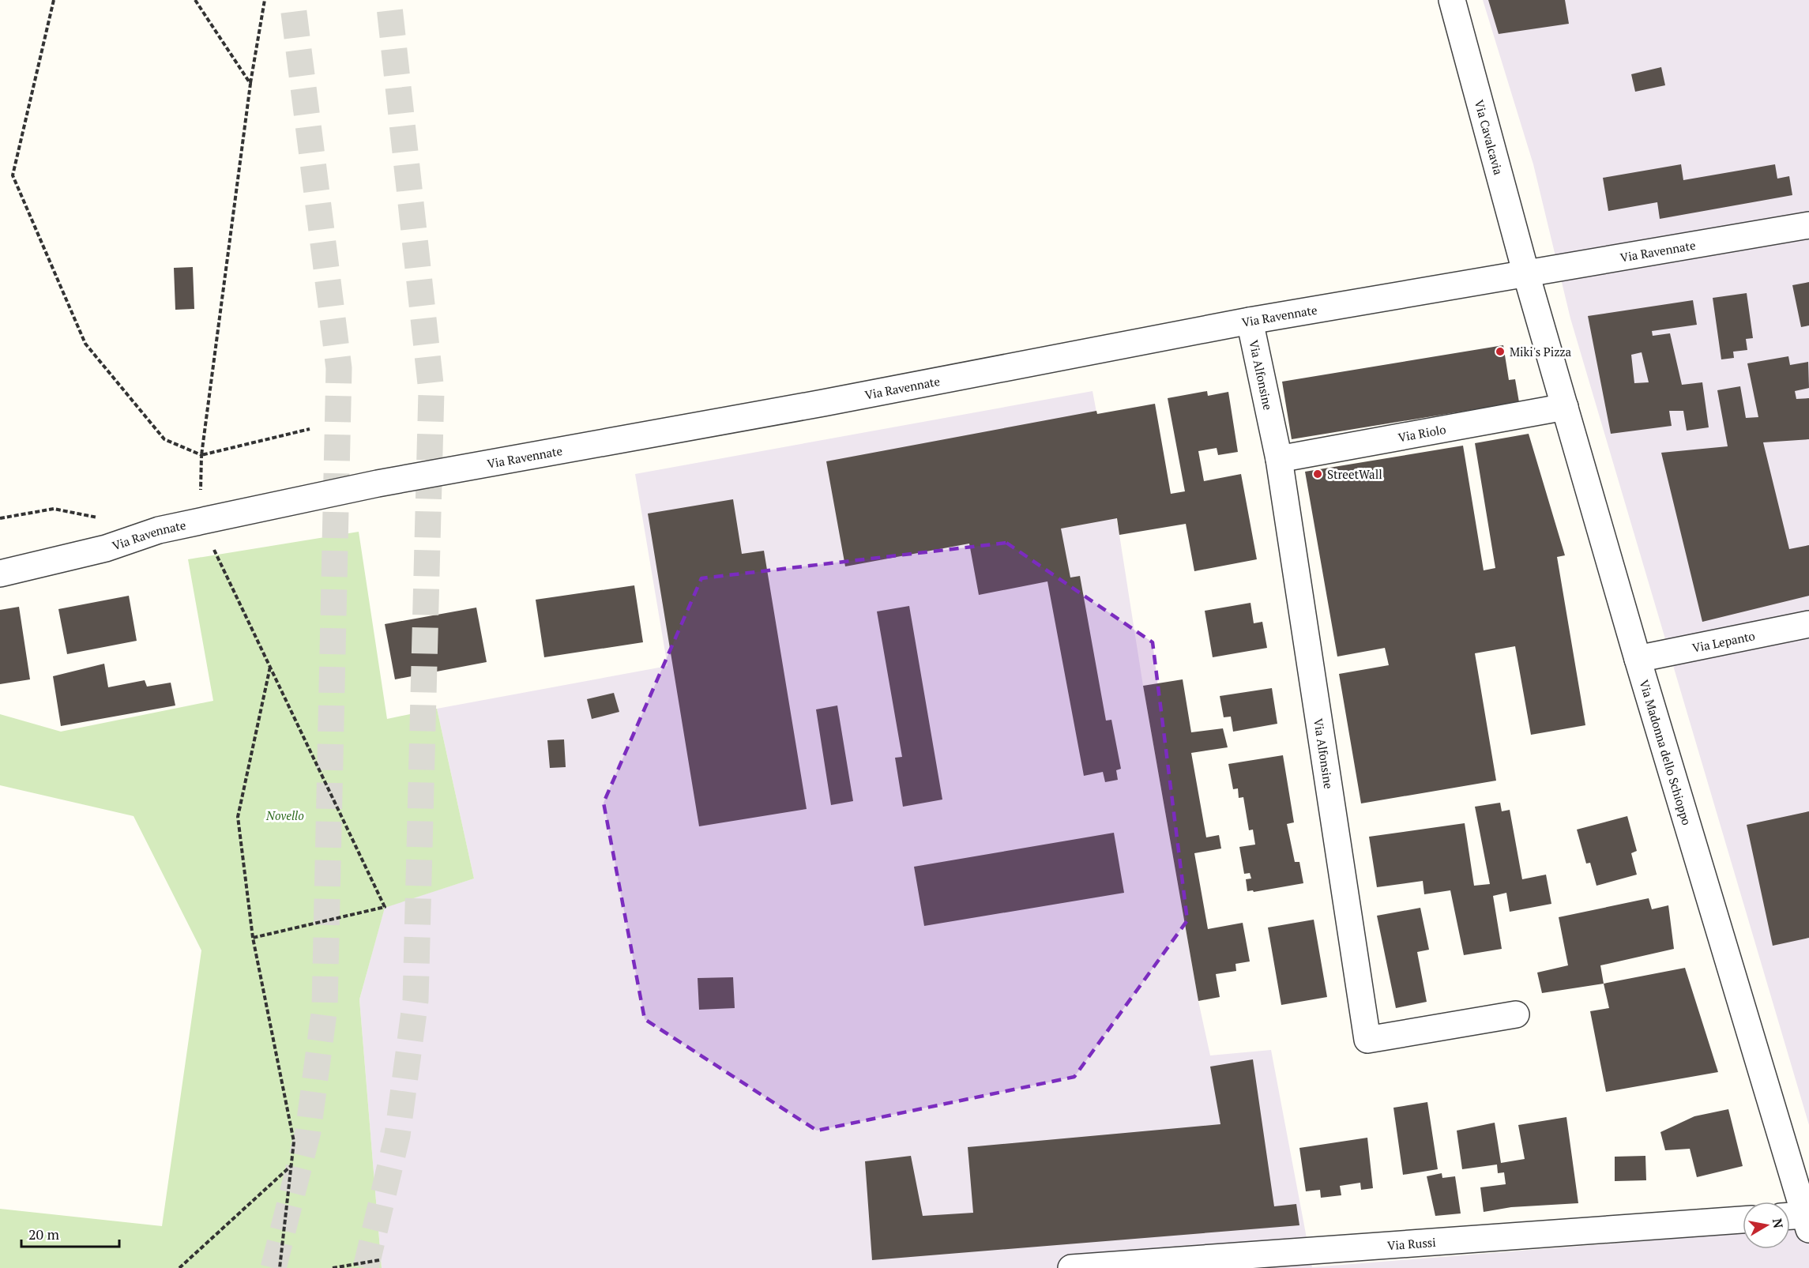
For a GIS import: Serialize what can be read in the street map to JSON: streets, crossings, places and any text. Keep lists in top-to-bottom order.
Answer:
{
  "streets": {
    "street": [
      "Via Cavalcavia",
      "Via Ravennate",
      "Via Alfonsine",
      "Via Riolo",
      "Via Lepanto",
      "Via Madonna dello Schioppo",
      "Via Russi"
    ]
  },
  "crossings": [
    ["Via Cavalcavia", "Via Ravennate"],
    ["Via Cavalcavia", "Via Madonna dello Schioppo"],
    ["Via Ravennate", "Via Alfonsine"],
    ["Via Ravennate", "Via Madonna dello Schioppo"],
    ["Via Alfonsine", "Via Riolo"],
    ["Via Riolo", "Via Madonna dello Schioppo"],
    ["Via Lepanto", "Via Madonna dello Schioppo"]
  ],
  "parks": ["Novello"],
  "places": ["Miki's Pizza", "StreetWall"],
  "scale_bar": "20 m",
  "north": "right"
}
